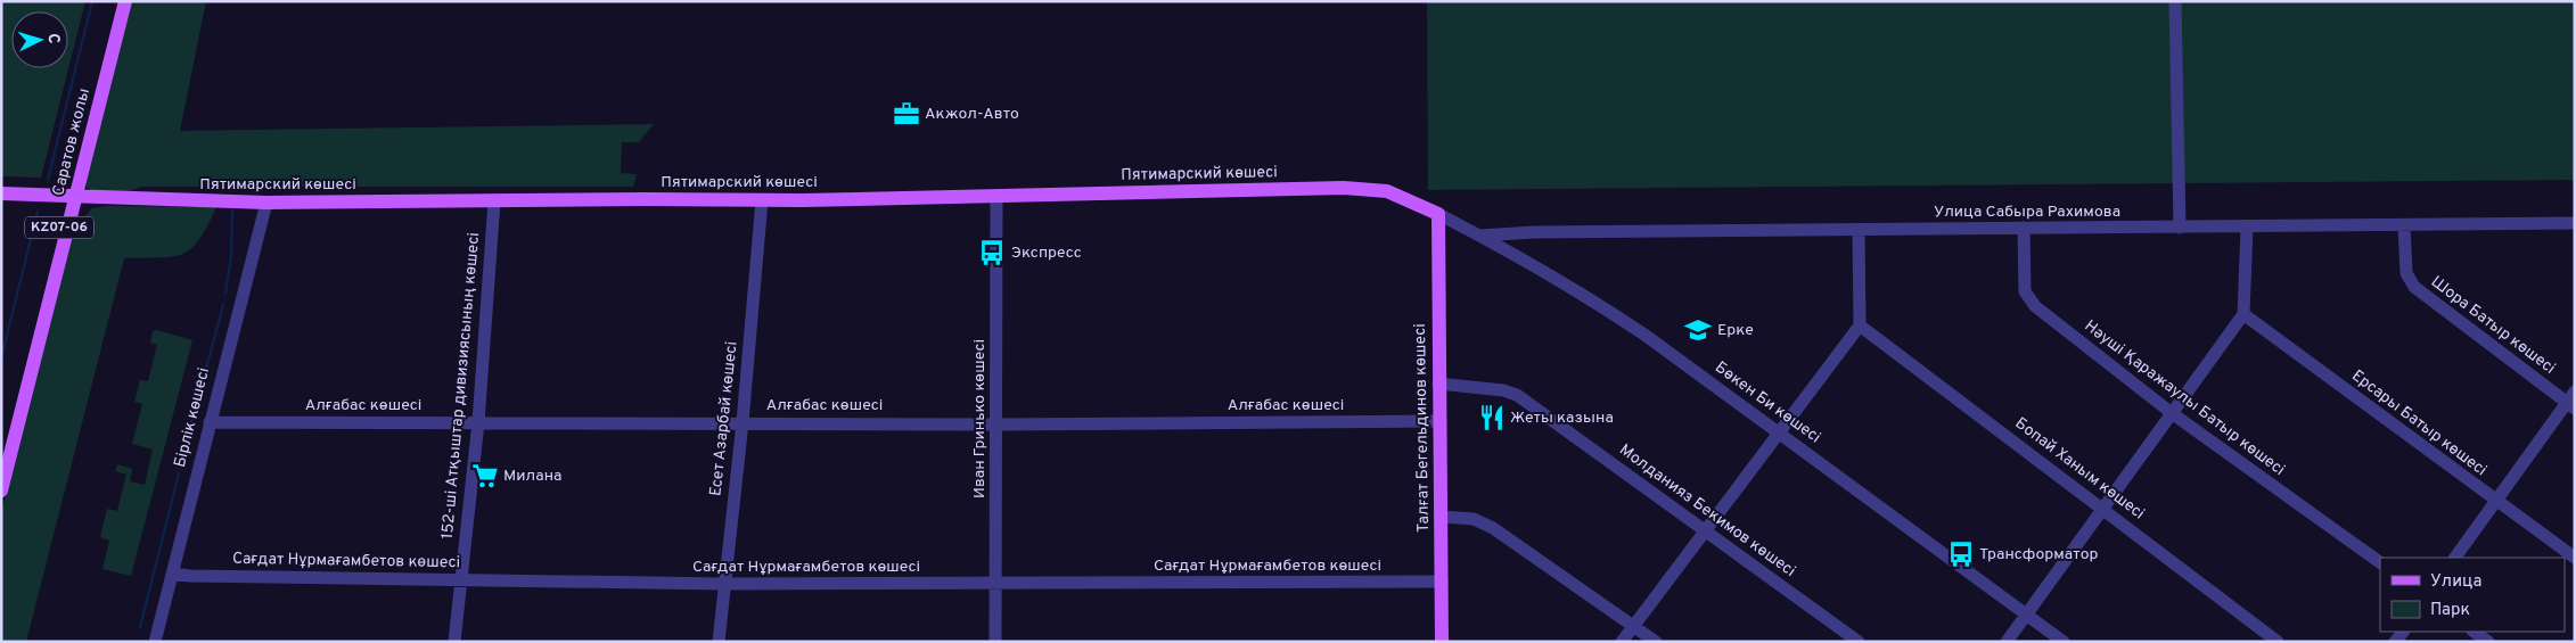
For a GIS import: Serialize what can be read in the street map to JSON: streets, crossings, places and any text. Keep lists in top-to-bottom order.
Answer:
{
  "streets": {
    "main road": [
      "Саратов жолы",
      "Пятимарский көшесі",
      "KZ07-06",
      "Талғат Бегельдинов көшесі"
    ],
    "street": [
      "Улица Сабыра Рахимова",
      "Шора Батыр көшесі",
      "152-ші Атқыштар дивизиясының көшесі",
      "Нәуші Қаражаулы Батыр көшесі",
      "Бөкен Би көшесі",
      "Алғабас көшесі",
      "Бірлік көшесі",
      "Есет Азарбай көшесі",
      "Иван Гринько көшесі",
      "Ерсары Батыр көшесі",
      "Бопай Ханым көшесі",
      "Молданияз Бекимов көшесі",
      "Сағдат Нұрмағамбетов көшесі"
    ]
  },
  "crossings": [
    ["Саратов жолы", "Пятимарский көшесі"],
    ["Пятимарский көшесі", "152-ші Атқыштар дивизиясының көшесі"],
    ["Пятимарский көшесі", "Бөкен Би көшесі"],
    ["Пятимарский көшесі", "Бірлік көшесі"],
    ["Пятимарский көшесі", "Есет Азарбай көшесі"],
    ["Пятимарский көшесі", "Иван Гринько көшесі"],
    ["Пятимарский көшесі", "Талғат Бегельдинов көшесі"],
    ["Улица Сабыра Рахимова", "Шора Батыр көшесі"],
    ["Улица Сабыра Рахимова", "Нәуші Қаражаулы Батыр көшесі"],
    ["Улица Сабыра Рахимова", "Бөкен Би көшесі"],
    ["152-ші Атқыштар дивизиясының көшесі", "Алғабас көшесі"],
    ["152-ші Атқыштар дивизиясының көшесі", "Сағдат Нұрмағамбетов көшесі"],
    ["Бөкен Би көшесі", "Талғат Бегельдинов көшесі"],
    ["Алғабас көшесі", "Бірлік көшесі"],
    ["Алғабас көшесі", "Есет Азарбай көшесі"],
    ["Алғабас көшесі", "Иван Гринько көшесі"],
    ["Алғабас көшесі", "Талғат Бегельдинов көшесі"],
    ["Бірлік көшесі", "Сағдат Нұрмағамбетов көшесі"],
    ["Есет Азарбай көшесі", "Сағдат Нұрмағамбетов көшесі"],
    ["Иван Гринько көшесі", "Сағдат Нұрмағамбетов көшесі"],
    ["Талғат Бегельдинов көшесі", "Молданияз Бекимов көшесі"],
    ["Талғат Бегельдинов көшесі", "Сағдат Нұрмағамбетов көшесі"]
  ],
  "places": {
    "office": ["Акжол-Авто"],
    "bus stop": ["Экспресс", "Трансформатор"],
    "school or university": ["Ерке"],
    "restaurant": ["Жеты казына"],
    "supermarket": ["Милана"]
  },
  "legend": ["Улица", "Парк"],
  "north": "right"
}
